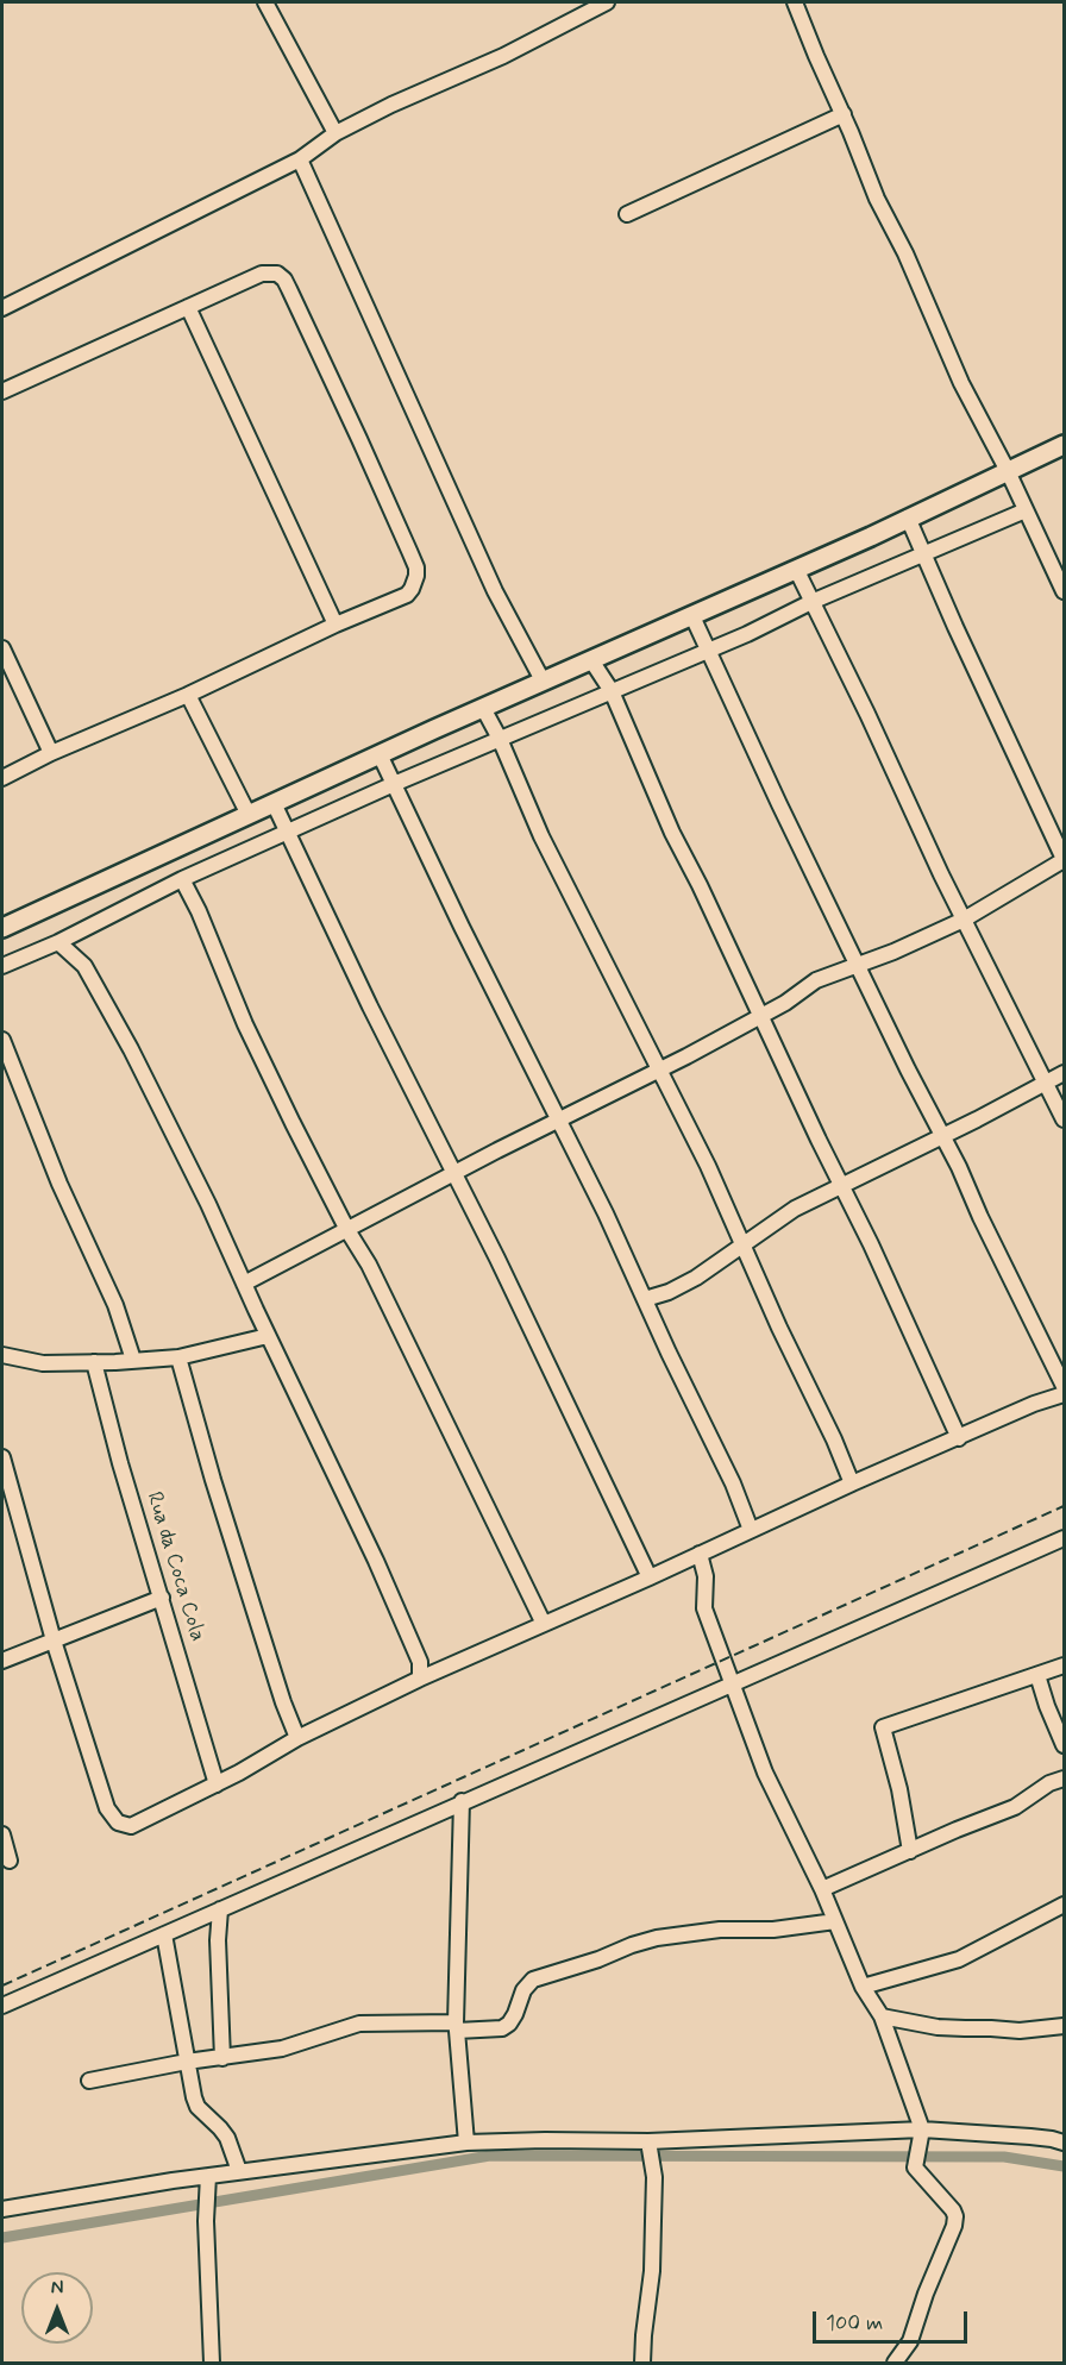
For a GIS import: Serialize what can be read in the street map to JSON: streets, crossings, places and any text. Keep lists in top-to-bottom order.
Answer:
{
  "streets": {
    "street": ["Rua da Coca Cola"]
  },
  "scale_bar": "100 m",
  "north": "top"
}
